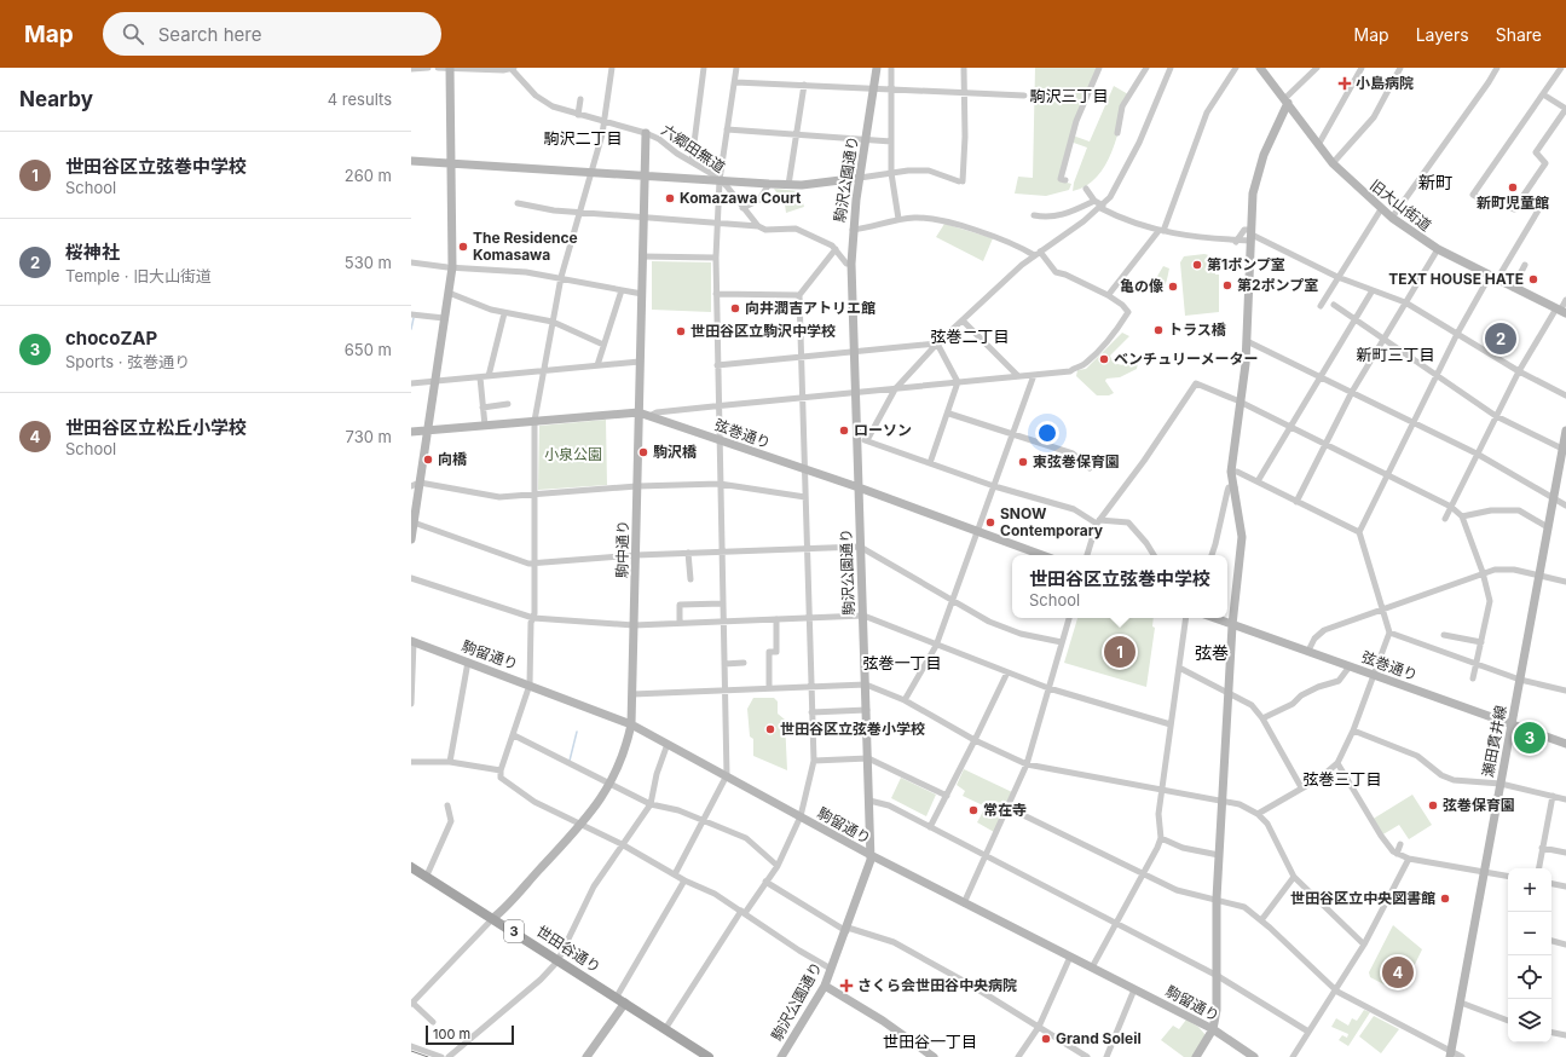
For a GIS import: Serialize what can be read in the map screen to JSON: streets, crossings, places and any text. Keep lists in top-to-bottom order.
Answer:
{
  "streets": {
    "main road": ["3", "世田谷通り"],
    "street": [
      "六郷田無道",
      "駒沢公園通り",
      "旧大山街道",
      "弦巻通り",
      "駒中通り",
      "駒留通り",
      "瀬田貫井線"
    ]
  },
  "crossings": [
    ["六郷田無道", "駒中通り"],
    ["駒沢公園通り", "弦巻通り"],
    ["駒沢公園通り", "駒留通り"],
    ["弦巻通り", "駒中通り"],
    ["弦巻通り", "瀬田貫井線"],
    ["駒中通り", "駒留通り"],
    ["駒中通り", "世田谷通り"]
  ],
  "districts": [
    "駒沢三丁目",
    "駒沢二丁目",
    "新町",
    "弦巻二丁目",
    "新町三丁目",
    "弦巻",
    "弦巻一丁目",
    "弦巻三丁目",
    "世田谷一丁目"
  ],
  "parks": ["小泉公園"],
  "places": {
    "health": ["小島病院", "さくら会世田谷中央病院"],
    "other": [
      "新町児童館",
      "Komazawa Court",
      "The Residence Komasawa",
      "第1ポンプ室",
      "TEXT HOUSE HATE",
      "第2ポンプ室",
      "亀の像",
      "向井潤吉アトリエ館",
      "トラス橋",
      "世田谷区立駒沢中学校",
      "ベンチュリーメーター",
      "ローソン",
      "駒沢橋",
      "向橋",
      "東弦巻保育園",
      "SNOW Contemporary",
      "世田谷区立弦巻小学校",
      "弦巻保育園",
      "常在寺",
      "世田谷区立中央図書館",
      "Grand Soleil"
    ]
  },
  "scale_bar": "100 m",
  "page": {
    "header": "Map",
    "search": "Search here",
    "nav": ["Map", "Layers", "Share"],
    "heading": ["Nearby", "4 results"],
    "list": [
      {
        "mark": "1",
        "name": "世田谷区立弦巻中学校",
        "note": "School",
        "value": "260 m"
      },
      {
        "mark": "2",
        "name": "桜神社",
        "note": "Temple · 旧大山街道",
        "value": "530 m"
      },
      {
        "mark": "3",
        "name": "chocoZAP",
        "note": "Sports · 弦巻通り",
        "value": "650 m"
      },
      {
        "mark": "4",
        "name": "世田谷区立松丘小学校",
        "note": "School",
        "value": "730 m"
      }
    ],
    "pins": [
      "2",
      "1",
      "3",
      "4"
    ],
    "popup": ["世田谷区立弦巻中学校", "School"],
    "map_buttons": ["+", "−"],
    "scale": "100 m"
  }
}
